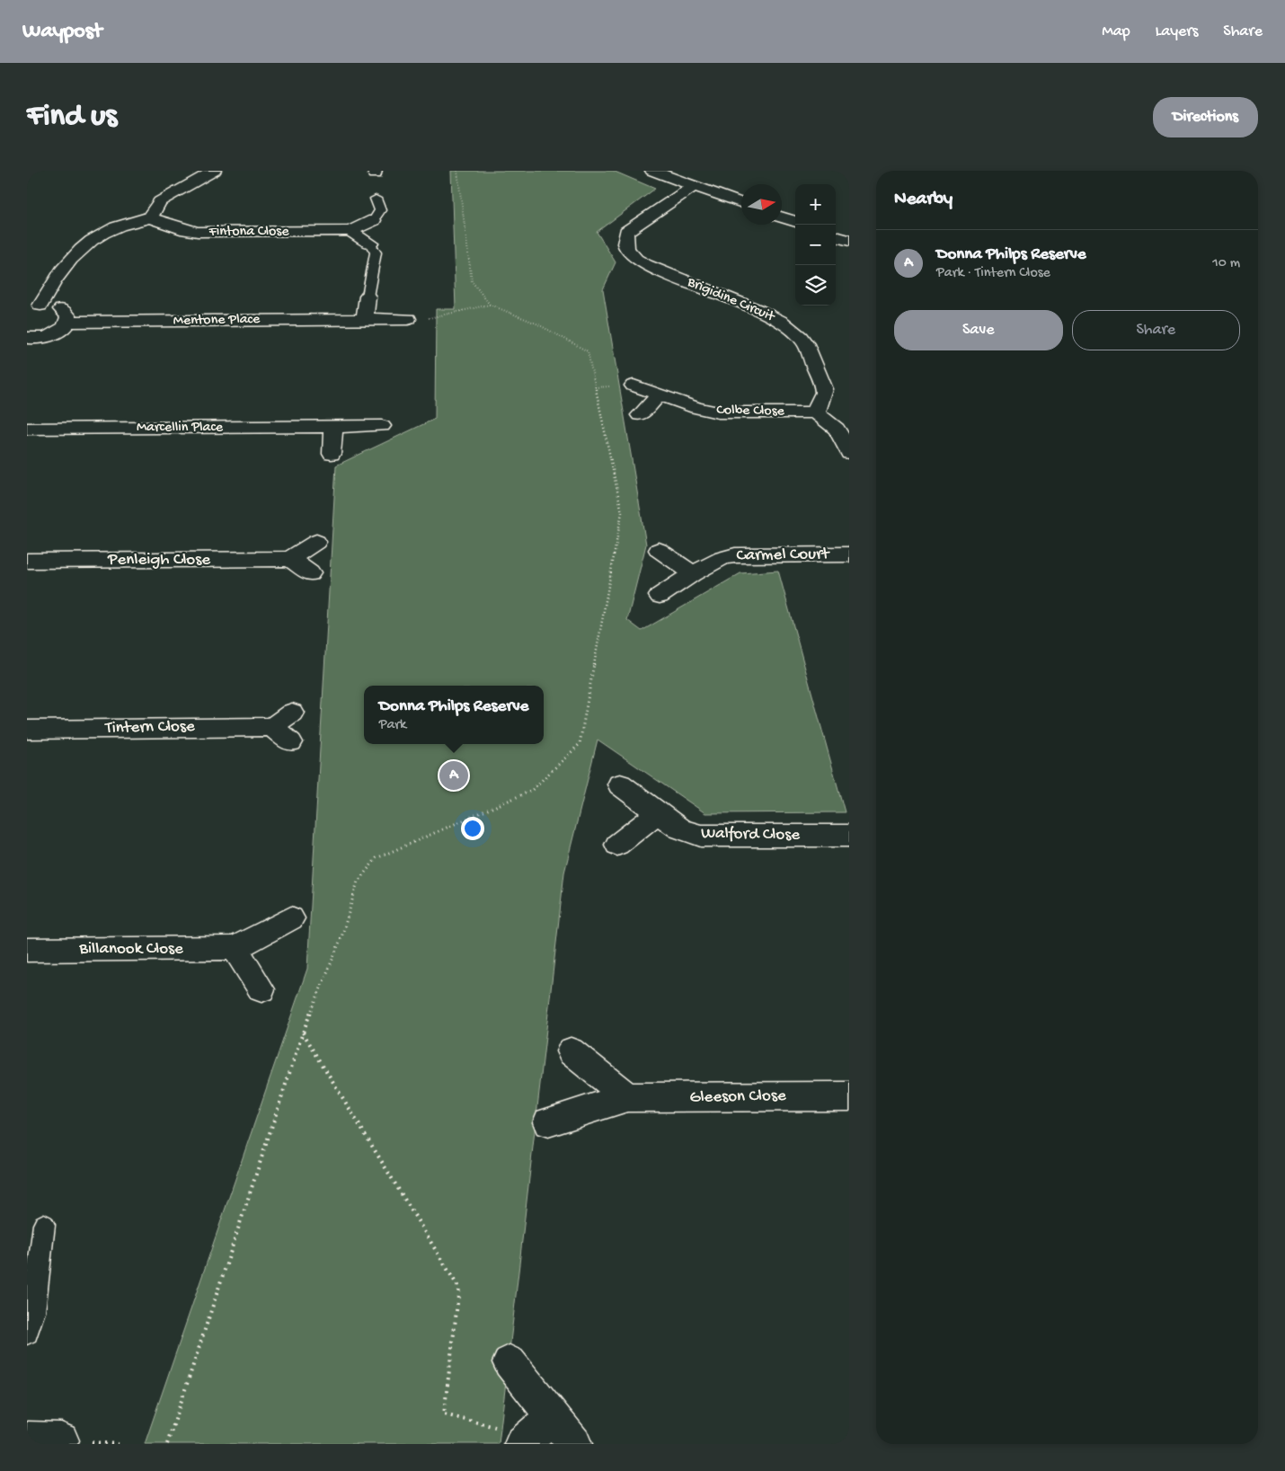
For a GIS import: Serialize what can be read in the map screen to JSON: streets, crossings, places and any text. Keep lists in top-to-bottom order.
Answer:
{
  "streets": {
    "street": [
      "Fintona Close",
      "Brigidine Circuit",
      "Mentone Place",
      "Colbe Close",
      "Marcellin Place",
      "Carmel Court",
      "Penleigh Close",
      "Tintern Close",
      "Walford Close",
      "Billanook Close",
      "Gleeson Close"
    ]
  },
  "crossings": [
    ["Brigidine Circuit", "Colbe Close"]
  ],
  "north": "right",
  "page": {
    "header": "Waypost",
    "nav": ["Map", "Layers", "Share"],
    "buttons": [
      "Directions",
      ["Save", "Share"]
    ],
    "title": "Find us",
    "heading": "Nearby",
    "map_buttons": ["+", "−"],
    "list": [
      {
        "mark": "A",
        "name": "Donna Philps Reserve",
        "note": "Park · Tintern Close",
        "value": "10 m"
      }
    ],
    "popup": ["Donna Philps Reserve", "Park"],
    "pins": "A"
  }
}
